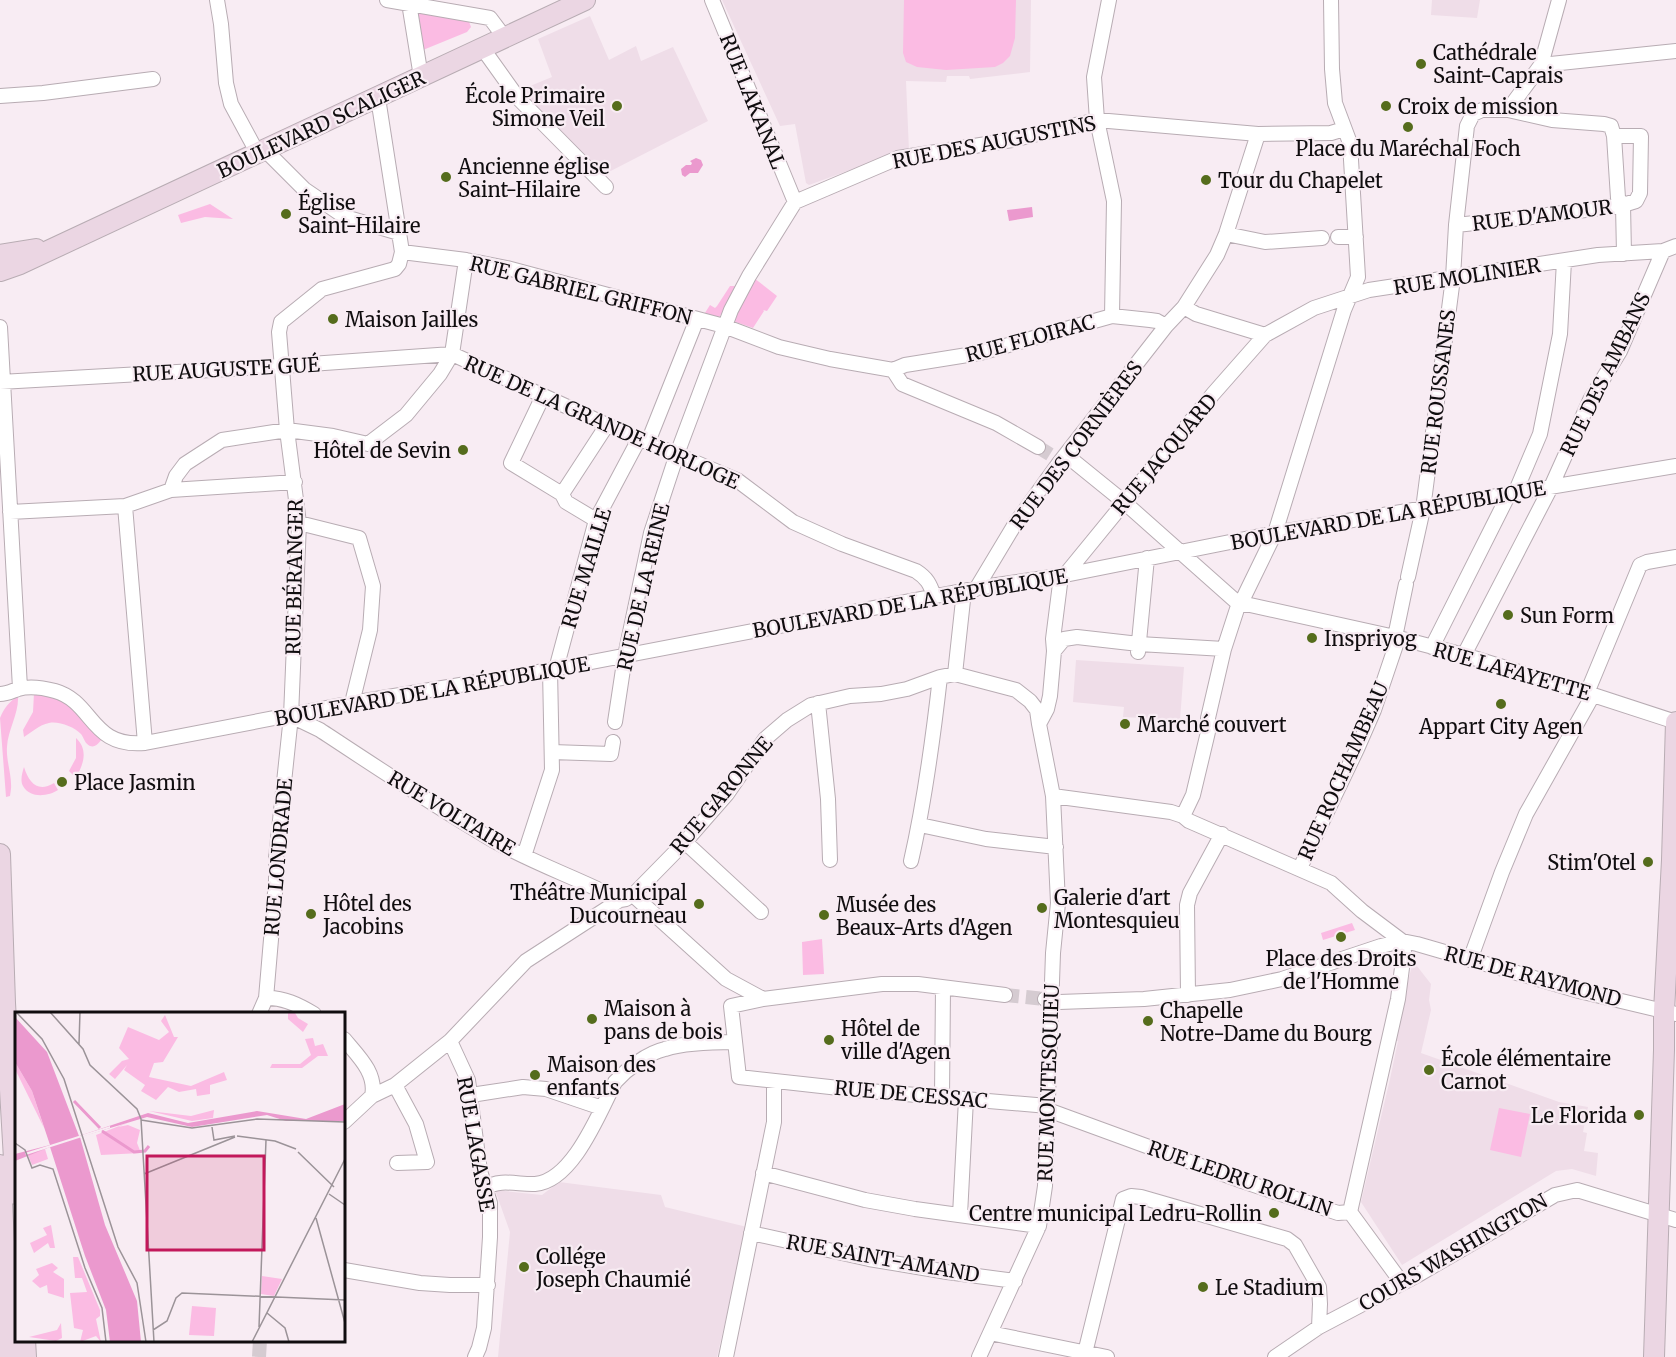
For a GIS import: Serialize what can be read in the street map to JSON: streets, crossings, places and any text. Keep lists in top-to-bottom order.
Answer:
{
  "streets": {
    "street": [
      "RUE LAKANAL",
      "BOULEVARD SCALIGER",
      "RUE DES AUGUSTINS",
      "RUE D'AMOUR",
      "RUE MOLINIER",
      "RUE GABRIEL GRIFFON",
      "RUE FLOIRAC",
      "RUE AUGUSTE GUÉ",
      "RUE DES AMBANS",
      "RUE ROUSSANES",
      "RUE DE LA GRANDE HORLOGE",
      "RUE DES CORNIÈRES",
      "RUE JACQUARD",
      "BOULEVARD DE LA RÉPUBLIQUE",
      "RUE MAILLE",
      "RUE BÉRANGER",
      "RUE DE LA REINE",
      "RUE LAFAYETTE",
      "RUE ROCHAMBEAU",
      "RUE GARONNE",
      "RUE VOLTAIRE",
      "RUE LONDRADE",
      "RUE DE RAYMOND",
      "RUE MONTESQUIEU",
      "RUE DE CESSAC",
      "RUE LAGASSE",
      "RUE LEDRU ROLLIN",
      "COURS WASHINGTON",
      "RUE SAINT-AMAND"
    ]
  },
  "crossings": [
    ["RUE LAKANAL", "RUE DES AUGUSTINS"],
    ["RUE DES AUGUSTINS", "RUE DES CORNIÈRES"],
    ["RUE MOLINIER", "RUE DES AMBANS"],
    ["RUE MOLINIER", "RUE ROUSSANES"],
    ["RUE MOLINIER", "RUE JACQUARD"],
    ["RUE GABRIEL GRIFFON", "RUE FLOIRAC"],
    ["RUE GABRIEL GRIFFON", "RUE MAILLE"],
    ["RUE GABRIEL GRIFFON", "RUE BÉRANGER"],
    ["RUE GABRIEL GRIFFON", "RUE DE LA REINE"],
    ["RUE FLOIRAC", "RUE DES CORNIÈRES"],
    ["RUE AUGUSTE GUÉ", "RUE DE LA GRANDE HORLOGE"],
    ["RUE AUGUSTE GUÉ", "RUE BÉRANGER"],
    ["RUE DES AMBANS", "BOULEVARD DE LA RÉPUBLIQUE"],
    ["RUE DES AMBANS", "RUE LAFAYETTE"],
    ["RUE ROUSSANES", "BOULEVARD DE LA RÉPUBLIQUE"],
    ["RUE ROUSSANES", "RUE LAFAYETTE"],
    ["RUE ROUSSANES", "RUE ROCHAMBEAU"],
    ["RUE DE LA GRANDE HORLOGE", "BOULEVARD DE LA RÉPUBLIQUE"],
    ["RUE DE LA GRANDE HORLOGE", "RUE MAILLE"],
    ["RUE DE LA GRANDE HORLOGE", "RUE DE LA REINE"],
    ["RUE DES CORNIÈRES", "BOULEVARD DE LA RÉPUBLIQUE"],
    ["RUE JACQUARD", "BOULEVARD DE LA RÉPUBLIQUE"],
    ["BOULEVARD DE LA RÉPUBLIQUE", "RUE MAILLE"],
    ["BOULEVARD DE LA RÉPUBLIQUE", "RUE BÉRANGER"],
    ["BOULEVARD DE LA RÉPUBLIQUE", "RUE DE LA REINE"],
    ["BOULEVARD DE LA RÉPUBLIQUE", "RUE VOLTAIRE"],
    ["BOULEVARD DE LA RÉPUBLIQUE", "RUE LONDRADE"],
    ["RUE MAILLE", "RUE VOLTAIRE"],
    ["RUE BÉRANGER", "RUE VOLTAIRE"],
    ["RUE BÉRANGER", "RUE LONDRADE"],
    ["RUE LAFAYETTE", "RUE ROCHAMBEAU"],
    ["RUE GARONNE", "RUE VOLTAIRE"],
    ["RUE GARONNE", "RUE MONTESQUIEU"],
    ["RUE GARONNE", "RUE LAGASSE"],
    ["RUE VOLTAIRE", "RUE LONDRADE"],
    ["RUE MONTESQUIEU", "RUE DE CESSAC"],
    ["RUE MONTESQUIEU", "RUE LEDRU ROLLIN"],
    ["RUE MONTESQUIEU", "RUE SAINT-AMAND"],
    ["RUE DE CESSAC", "RUE LEDRU ROLLIN"],
    ["RUE LEDRU ROLLIN", "COURS WASHINGTON"]
  ],
  "places": [
    "Cathédrale Saint-Caprais",
    "École Primaire Simone Veil",
    "Croix de mission",
    "Place du Maréchal Foch",
    "Ancienne église Saint-Hilaire",
    "Tour du Chapelet",
    "Église Saint-Hilaire",
    "Maison Jailles",
    "Hôtel de Sevin",
    "Sun Form",
    "Inspriyog",
    "Appart City Agen",
    "Marché couvert",
    "Place Jasmin",
    "Stim'Otel",
    "Théâtre Municipal Ducourneau",
    "Galerie d'art Montesquieu",
    "Hôtel des Jacobins",
    "Musée des Beaux-Arts d'Agen",
    "Place des Droits de l'Homme",
    "Maison à pans de bois",
    "Chapelle Notre-Dame du Bourg",
    "Hôtel de ville d'Agen",
    "École élémentaire Carnot",
    "Maison des enfants",
    "Le Florida",
    "Centre municipal Ledru-Rollin",
    "Collége Joseph Chaumié",
    "Le Stadium"
  ]
}
